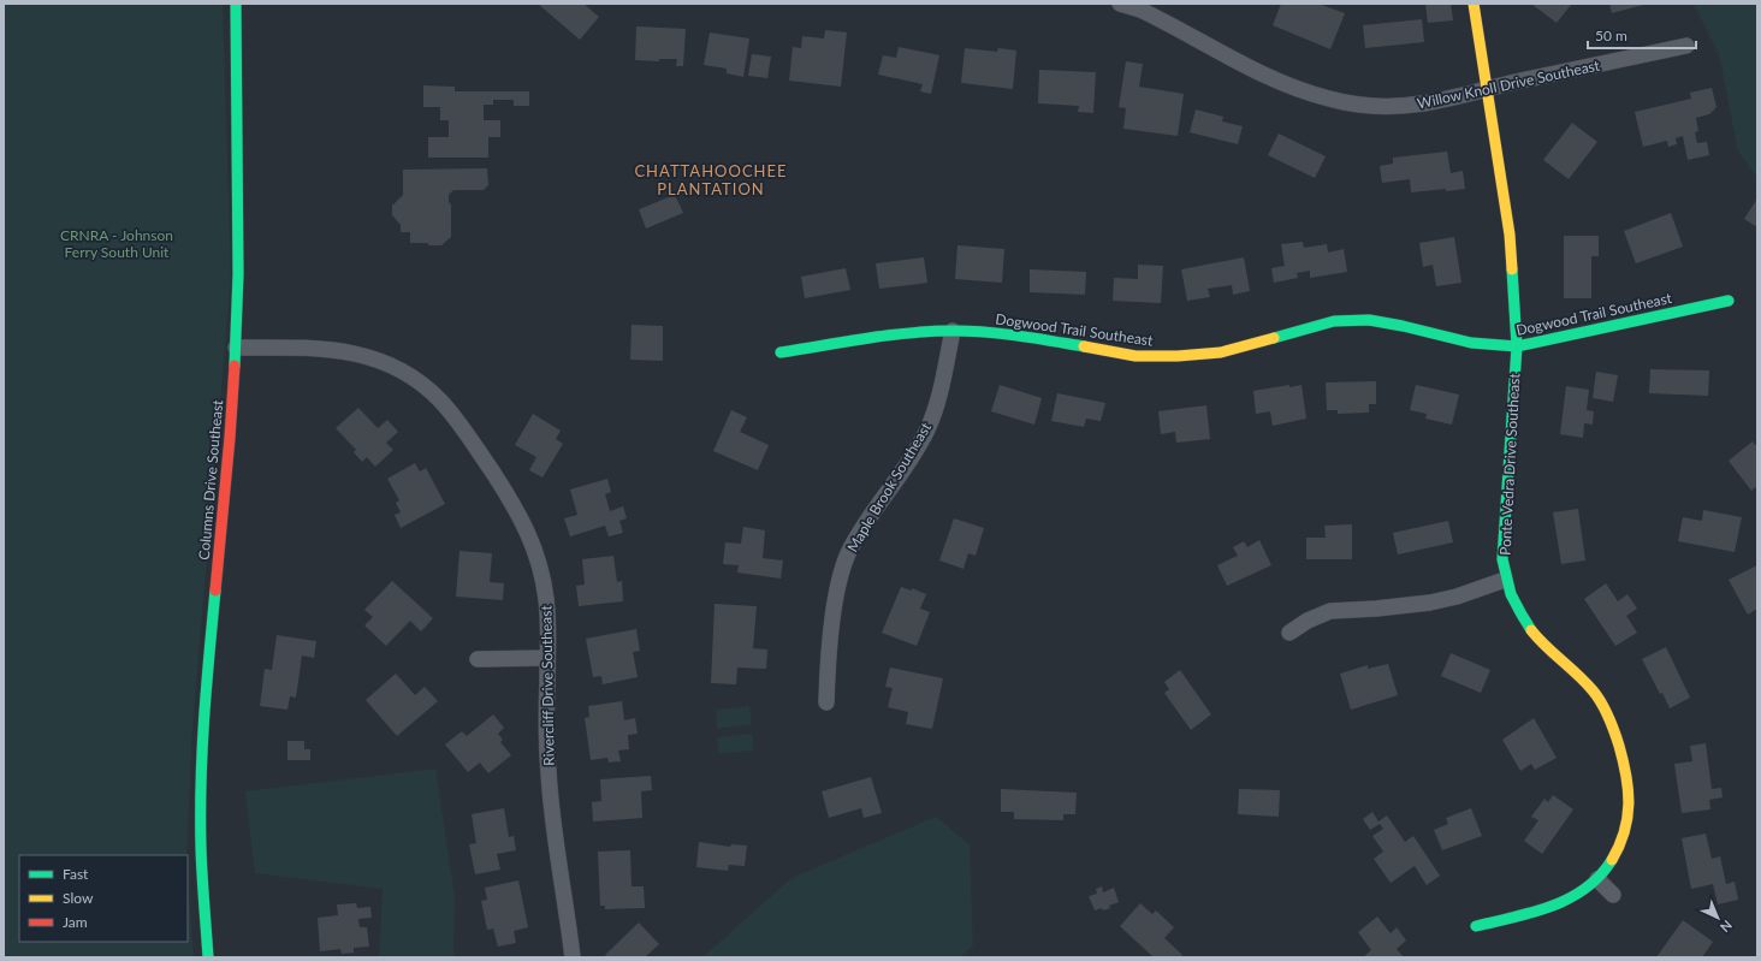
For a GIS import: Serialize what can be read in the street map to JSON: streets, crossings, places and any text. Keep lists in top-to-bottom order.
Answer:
{
  "streets": {
    "street": [
      "Willow Knoll Drive Southeast",
      "Dogwood Trail Southeast",
      "Ponte Vedra Drive Southeast",
      "Columns Drive Southeast",
      "Maple Brook Southeast",
      "Rivercliff Drive Southeast"
    ]
  },
  "crossings": [
    ["Willow Knoll Drive Southeast", "Ponte Vedra Drive Southeast"],
    ["Dogwood Trail Southeast", "Ponte Vedra Drive Southeast"],
    ["Dogwood Trail Southeast", "Maple Brook Southeast"],
    ["Columns Drive Southeast", "Rivercliff Drive Southeast"]
  ],
  "districts": ["CHATTAHOOCHEE PLANTATION"],
  "parks": ["CRNRA - Johnson Ferry South Unit"],
  "legend": ["Fast", "Slow", "Jam"],
  "scale_bar": "50 m",
  "north": "bottom right"
}
